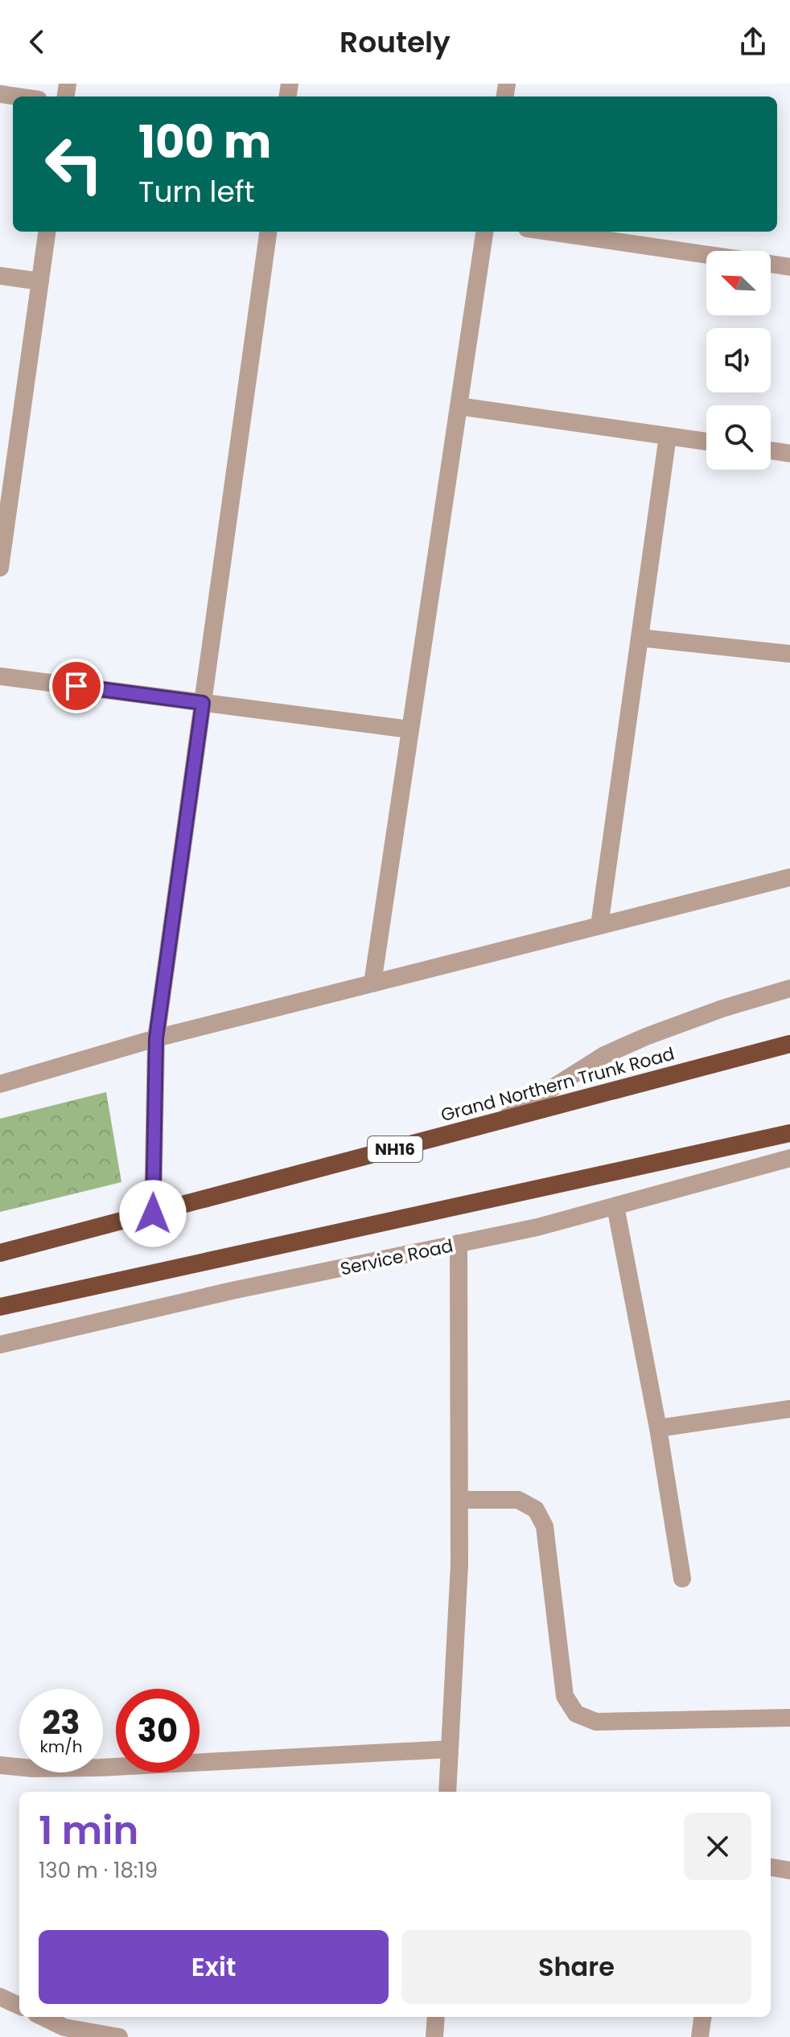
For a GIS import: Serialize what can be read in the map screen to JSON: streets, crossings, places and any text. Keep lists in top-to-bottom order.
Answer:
{
  "streets": {
    "highway": ["Grand Northern Trunk Road", "NH16"],
    "street": ["Service Road"]
  },
  "north": "top left",
  "page": {
    "header": "Routely",
    "turn": ["100 m", "Turn left"],
    "speed": "23 km/h",
    "limit": "30",
    "heading": ["1 min", "130 m · 18:19"],
    "buttons": ["Exit", "Share"]
  }
}
